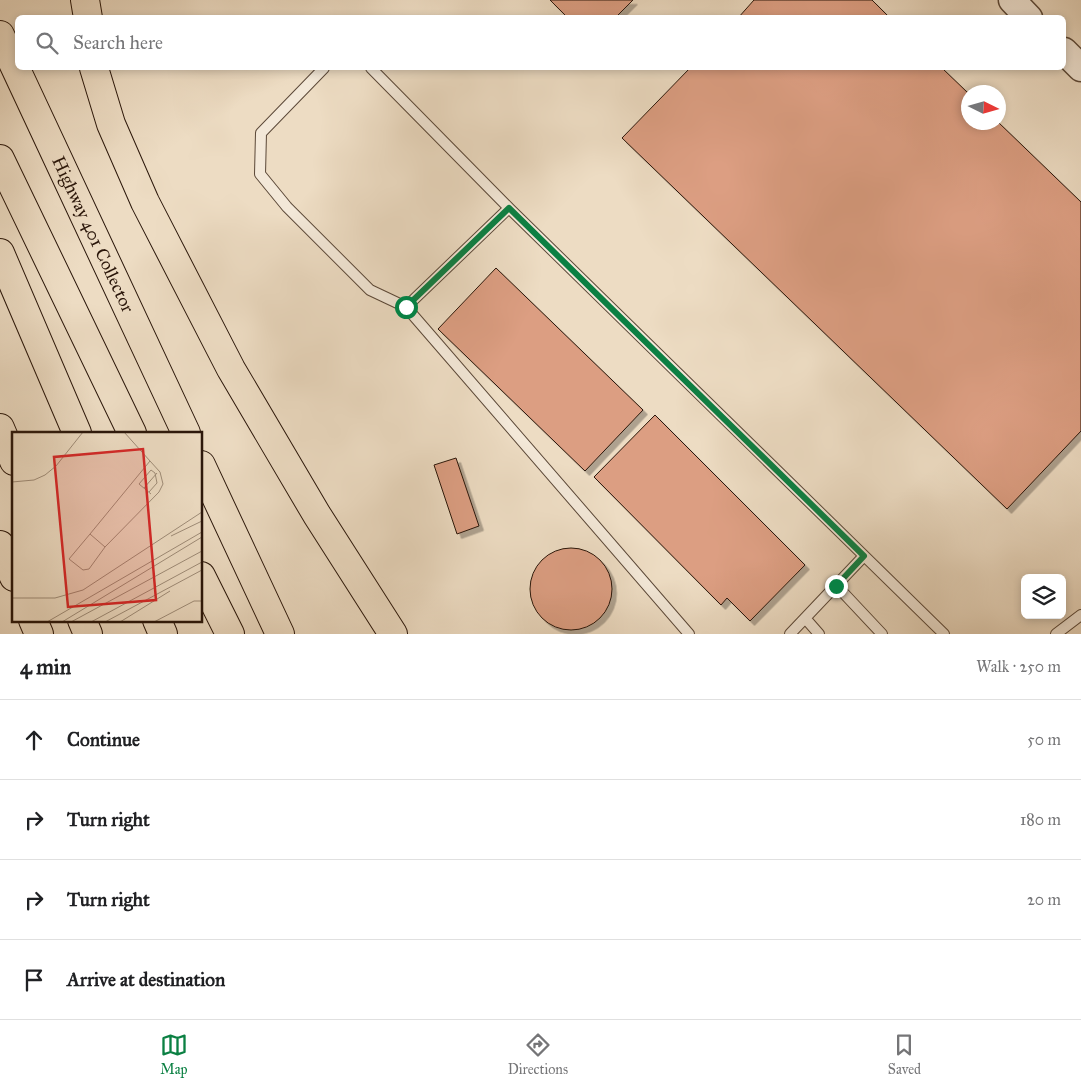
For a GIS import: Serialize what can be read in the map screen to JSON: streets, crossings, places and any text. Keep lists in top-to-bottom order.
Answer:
{
  "streets": {
    "highway": ["Highway 401 Collector"]
  },
  "north": "right",
  "page": {
    "search": "Search here",
    "heading": ["4 min", "Walk · 250 m"],
    "list": [
      ["Continue", "50 m"],
      ["Turn right", "180 m"],
      ["Turn right", "20 m"],
      "Arrive at destination"
    ],
    "nav": ["Map", "Directions", "Saved"]
  }
}
